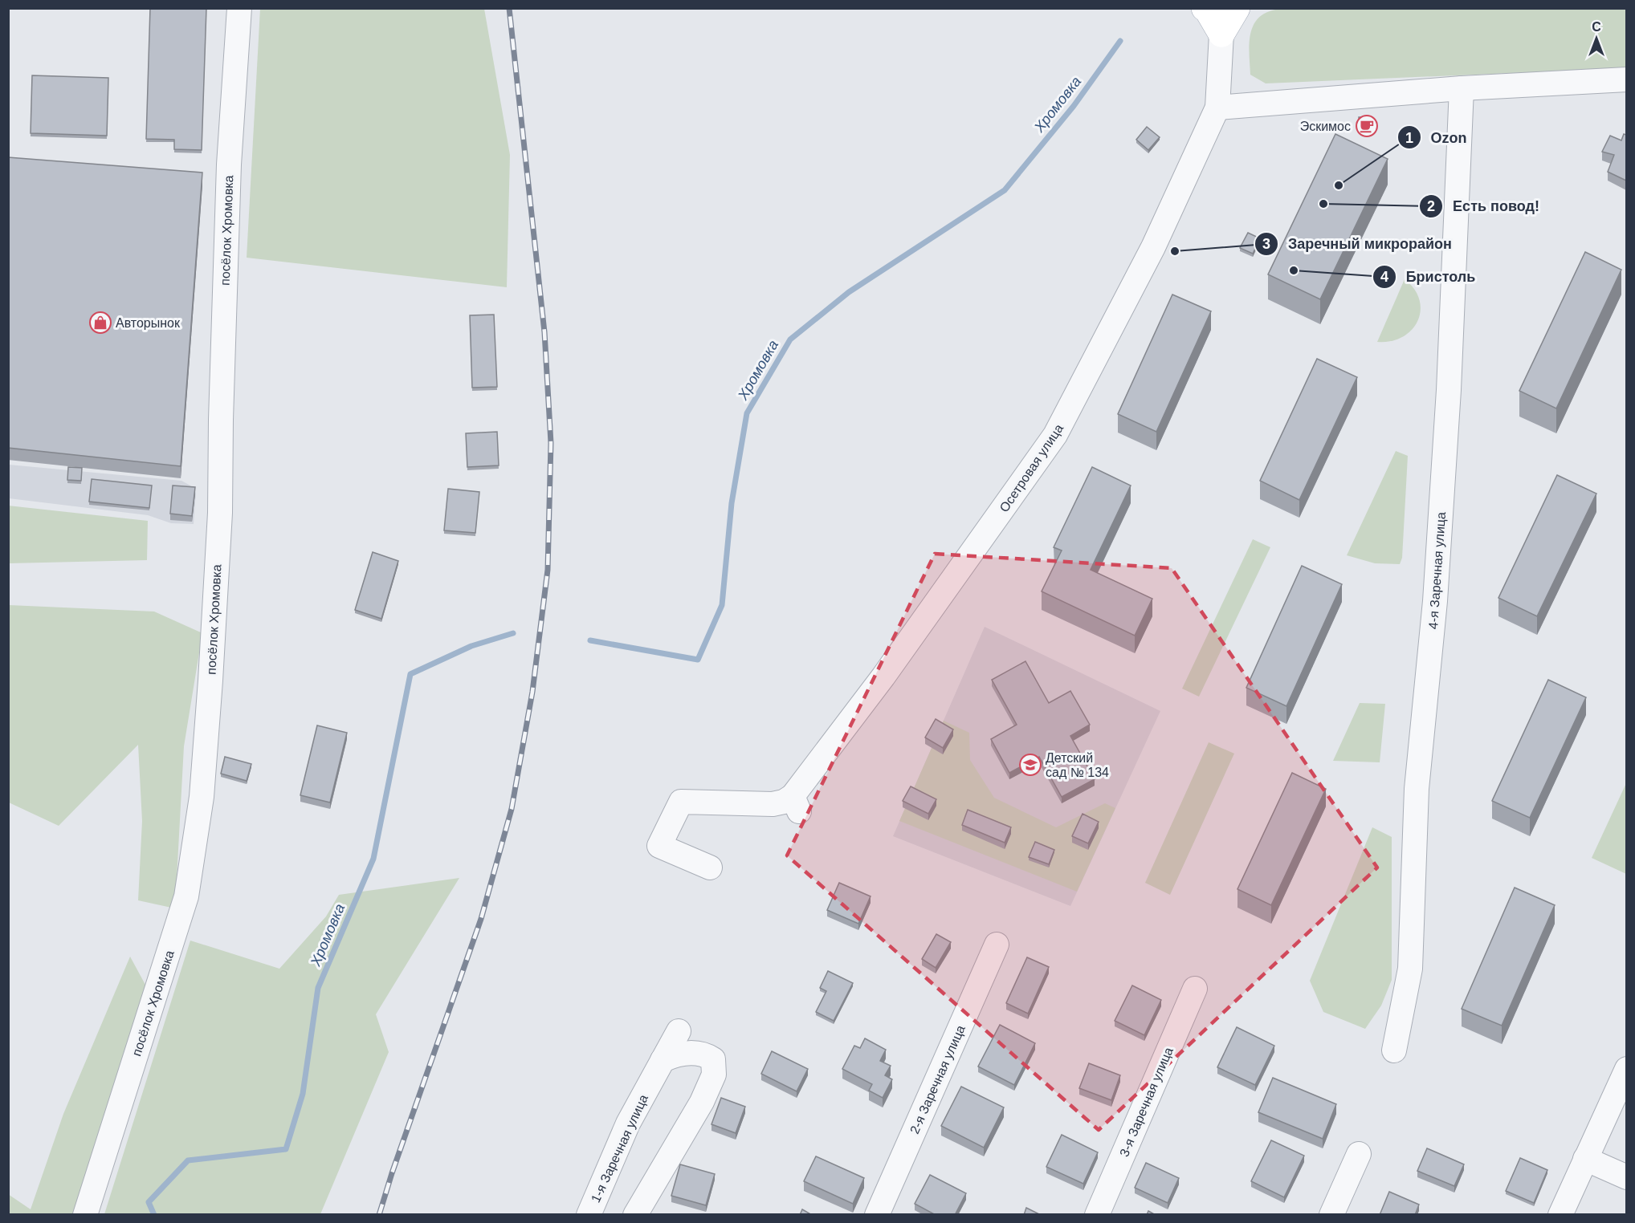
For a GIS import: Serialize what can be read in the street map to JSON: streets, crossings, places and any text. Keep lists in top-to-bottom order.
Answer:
{
  "streets": {
    "street": [
      "посёлок Хромовка",
      "Осетровая улица",
      "4-я Заречная улица",
      "2-я Заречная улица",
      "3-я Заречная улица",
      "1-я Заречная улица"
    ]
  },
  "water": ["Хромовка"],
  "places": {
    "cafe": ["Эскимос"],
    "other": [
      "Ozon",
      "Есть повод!",
      "Заречный микрорайон",
      "Бристоль"
    ],
    "shop": ["Авторынок"],
    "school or university": ["Детский сад № 134"]
  },
  "north": "top"
}
